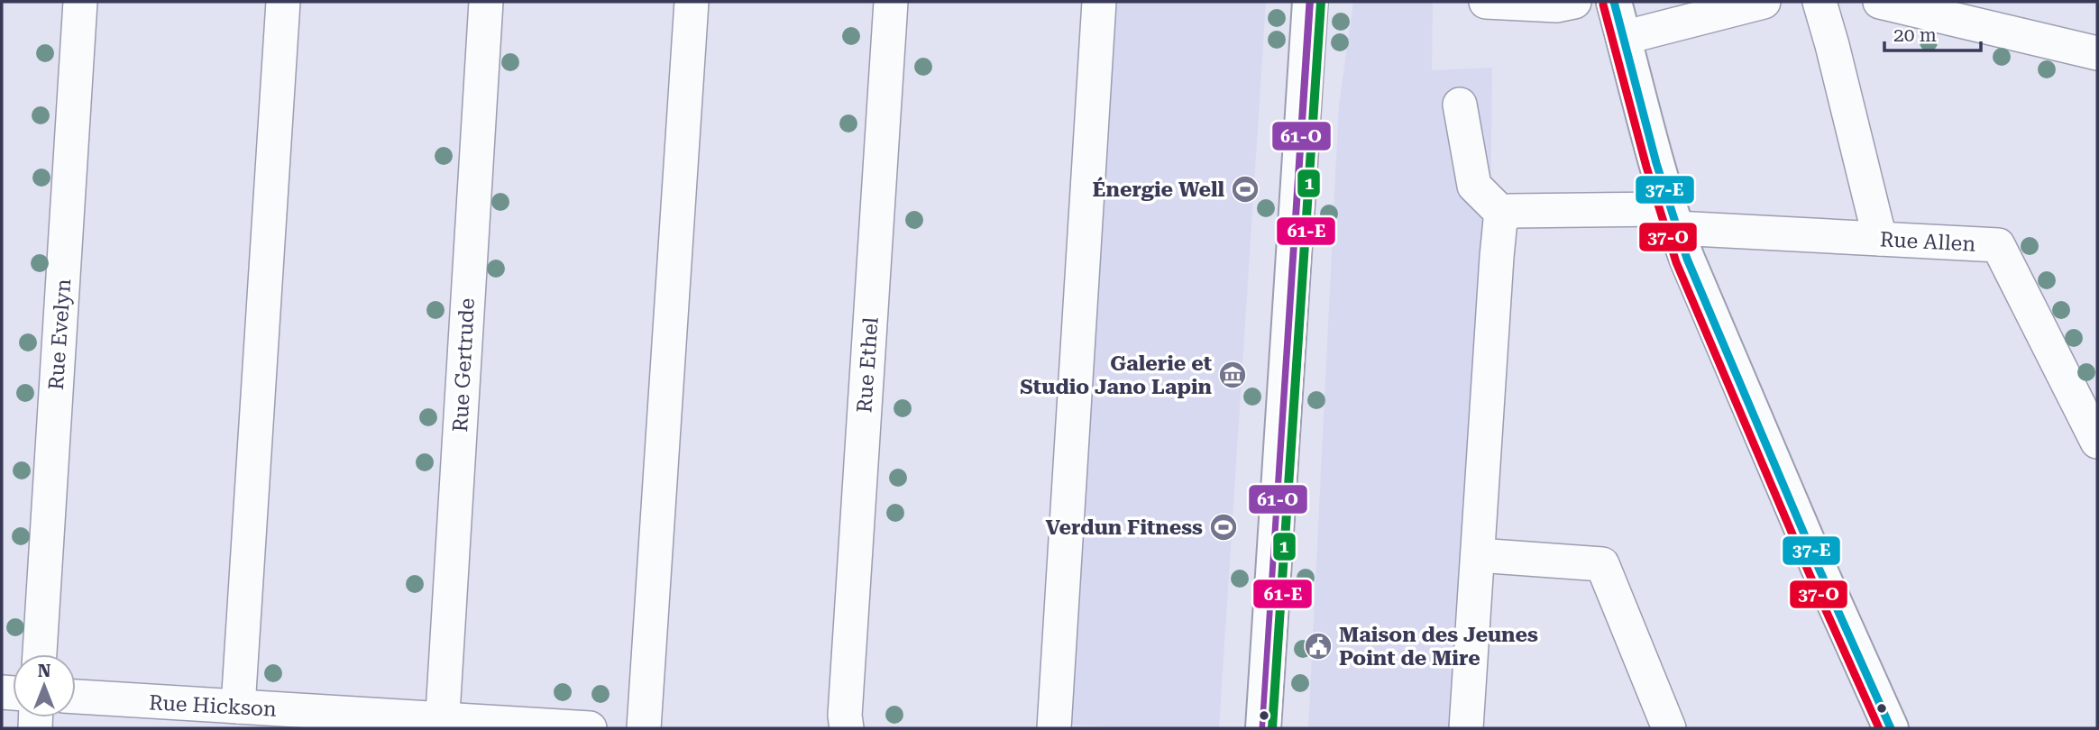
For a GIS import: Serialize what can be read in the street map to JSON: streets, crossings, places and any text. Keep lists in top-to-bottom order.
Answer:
{
  "streets": {
    "street": [
      "Rue Allen",
      "Rue Evelyn",
      "Rue Gertrude",
      "Rue Ethel",
      "Rue Hickson"
    ]
  },
  "crossings": [
    ["Rue Gertrude", "Rue Hickson"]
  ],
  "places": {
    "sports": ["Énergie Well", "Verdun Fitness"],
    "museum": ["Galerie et Studio Jano Lapin"],
    "public building": ["Maison des Jeunes Point de Mire"]
  },
  "lines": [
    "transit line 1",
    "transit line 37-E",
    "transit line 61-O",
    "transit line 61-E",
    "transit line 37-O"
  ],
  "scale_bar": "20 m",
  "north": "top"
}
